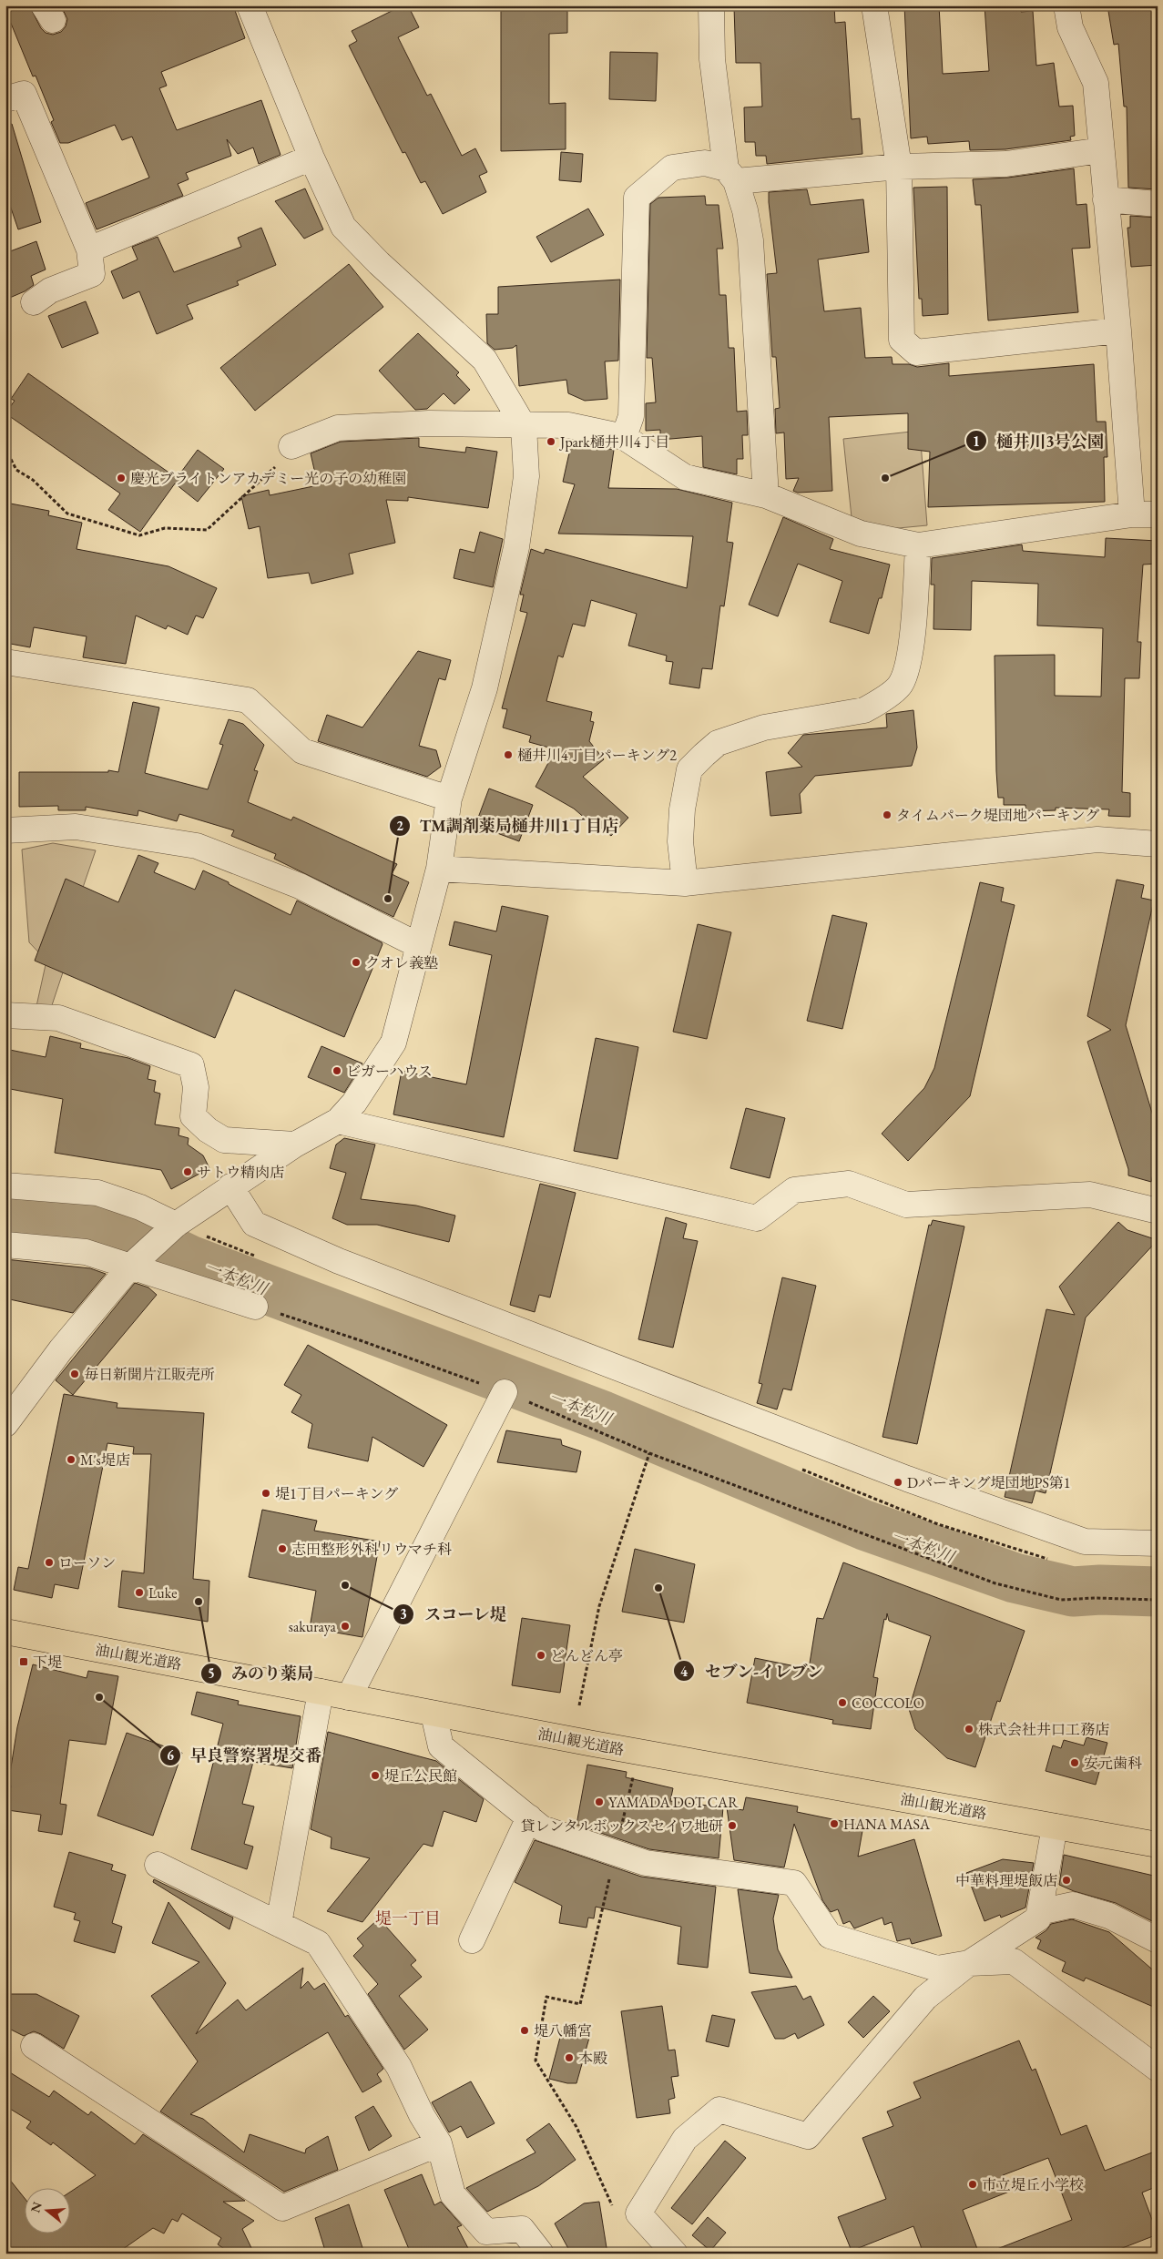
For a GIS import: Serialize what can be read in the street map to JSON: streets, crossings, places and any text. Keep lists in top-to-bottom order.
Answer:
{
  "streets": {
    "main road": ["油山観光道路"]
  },
  "districts": ["堤一丁目"],
  "water": ["一本松川"],
  "places": {
    "other": [
      "Jpark樋井川4丁目",
      "慶光ブライトンアカデミー光の子の幼稚園",
      "樋井川3号公園",
      "樋井川4丁目パーキング2",
      "タイムパーク堤団地パーキング",
      "TM調剤薬局樋井川1丁目店",
      "クオレ義塾",
      "ビガーハウス",
      "サトウ精肉店",
      "毎日新聞片江販売所",
      "M's堤店",
      "Dパーキング堤団地PS第1",
      "堤1丁目パーキング",
      "志田整形外科リウマチ科",
      "ローソン",
      "スコーレ堤",
      "セブン-イレブン",
      "Luke",
      "みのり薬局",
      "sakuraya",
      "どんどん亭",
      "早良警察署堤交番",
      "COCCOLO",
      "株式会社井口工務店",
      "安元歯科",
      "堤丘公民館",
      "YAMADA DOT CAR",
      "HANA MASA",
      "貸レンタルボックスセイワ地研",
      "中華料理堤飯店",
      "堤八幡宮",
      "本殿",
      "市立堤丘小学校"
    ],
    "transit": ["下堤"]
  },
  "north": "left"
}
